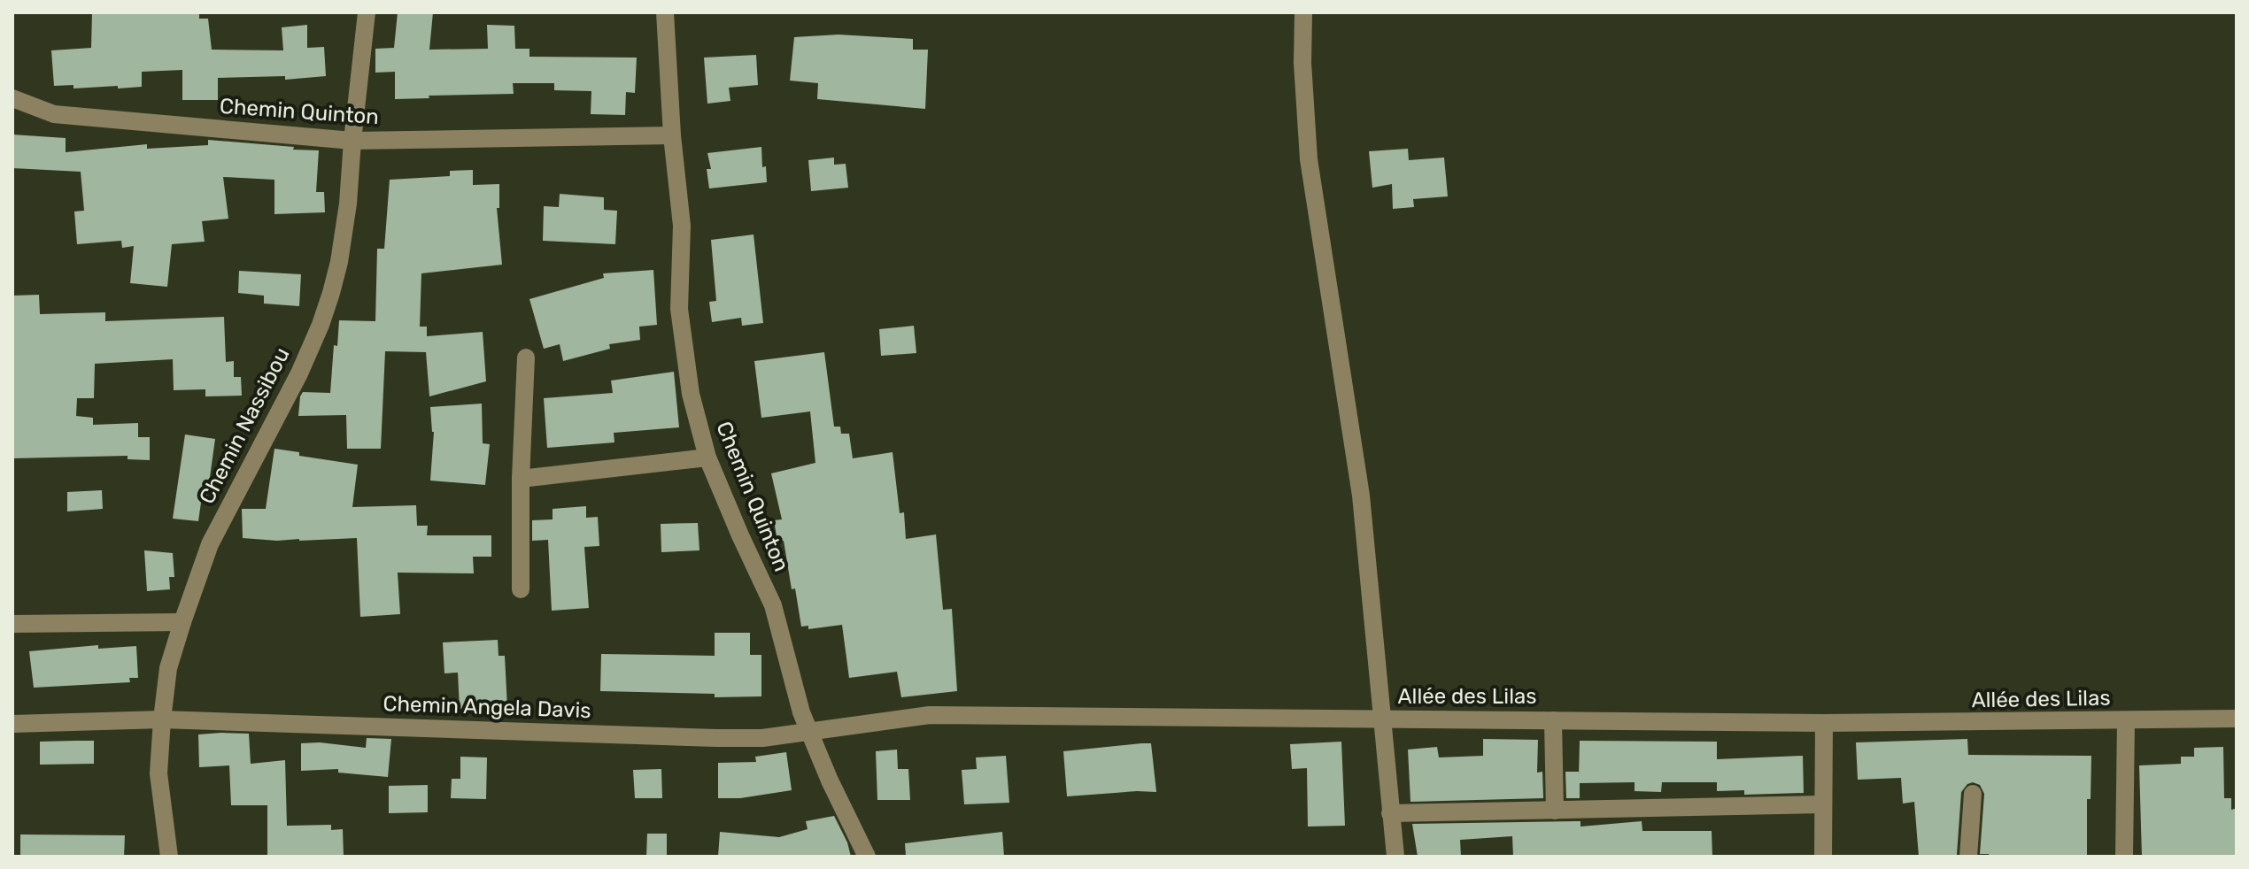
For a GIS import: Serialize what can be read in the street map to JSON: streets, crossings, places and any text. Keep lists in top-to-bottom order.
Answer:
{
  "streets": {
    "street": [
      "Chemin Quinton",
      "Chemin Nassibou",
      "Allée des Lilas",
      "Chemin Angela Davis"
    ]
  },
  "crossings": [
    ["Chemin Quinton", "Chemin Nassibou"],
    ["Chemin Quinton", "Allée des Lilas"],
    ["Chemin Quinton", "Chemin Angela Davis"],
    ["Chemin Nassibou", "Chemin Angela Davis"],
    ["Allée des Lilas", "Chemin Angela Davis"]
  ]
}
